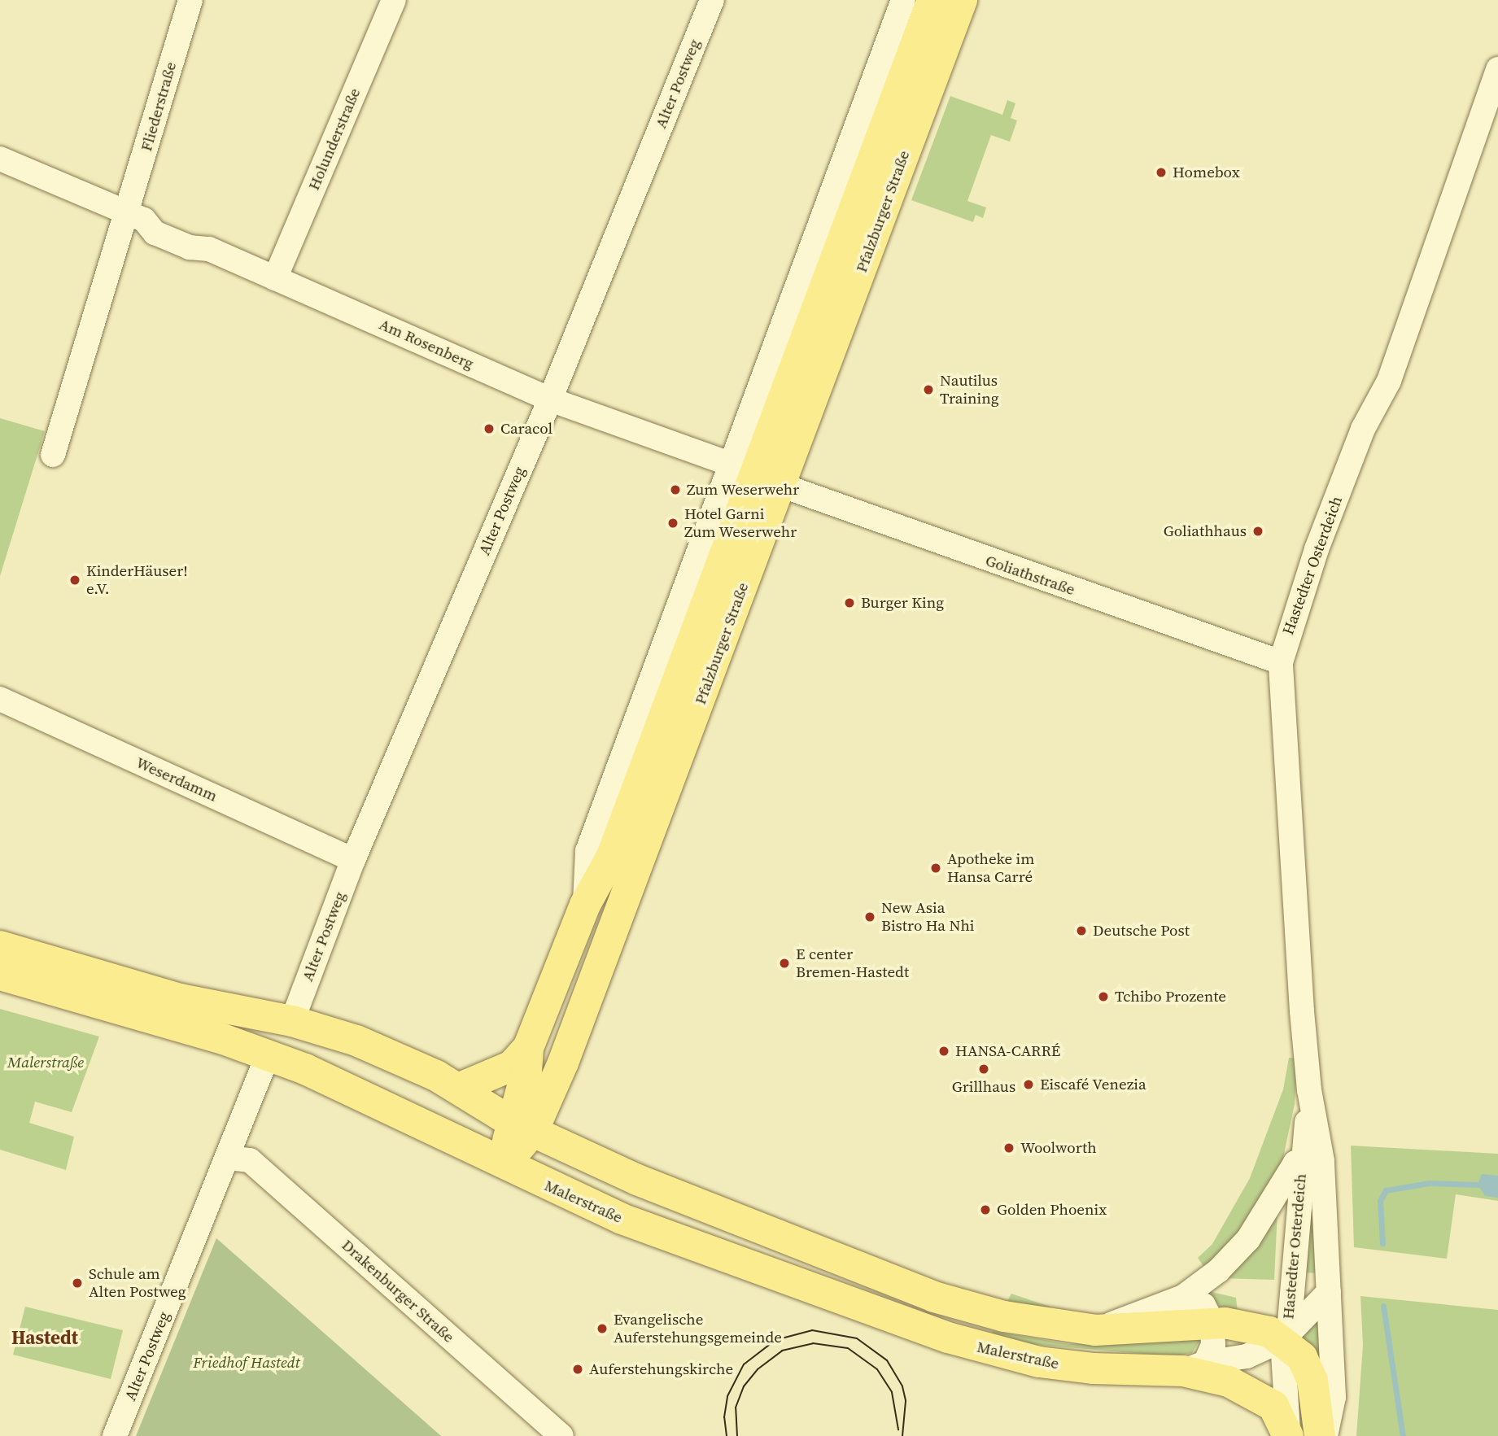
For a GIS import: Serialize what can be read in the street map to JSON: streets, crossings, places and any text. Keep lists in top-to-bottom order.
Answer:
{
  "streets": {
    "main road": ["Pfalzburger Straße", "Malerstraße"],
    "street": [
      "Alter Postweg",
      "Fliederstraße",
      "Holunderstraße",
      "Am Rosenberg",
      "Hastedter Osterdeich",
      "Goliathstraße",
      "Weserdamm",
      "Drakenburger Straße"
    ]
  },
  "crossings": [
    ["Alter Postweg", "Am Rosenberg"],
    ["Alter Postweg", "Weserdamm"],
    ["Alter Postweg", "Malerstraße"],
    ["Alter Postweg", "Drakenburger Straße"],
    ["Fliederstraße", "Am Rosenberg"],
    ["Holunderstraße", "Am Rosenberg"],
    ["Pfalzburger Straße", "Am Rosenberg"],
    ["Pfalzburger Straße", "Goliathstraße"],
    ["Pfalzburger Straße", "Malerstraße"],
    ["Hastedter Osterdeich", "Goliathstraße"],
    ["Hastedter Osterdeich", "Malerstraße"]
  ],
  "districts": ["Hastedt"],
  "parks": ["Malerstraße", "Friedhof Hastedt"],
  "places": [
    "Homebox",
    "Nautilus Training",
    "Caracol",
    "Zum Weserwehr",
    "Hotel Garni Zum Weserwehr",
    "Goliathhaus",
    "KinderHäuser! e.V.",
    "Burger King",
    "Apotheke im Hansa Carré",
    "New Asia Bistro Ha Nhi",
    "Deutsche Post",
    "E center Bremen-Hastedt",
    "Tchibo Prozente",
    "HANSA-CARRÉ",
    "Grillhaus",
    "Eiscafé Venezia",
    "Woolworth",
    "Golden Phoenix",
    "Schule am Alten Postweg",
    "Evangelische Auferstehungsgemeinde",
    "Auferstehungskirche"
  ]
}
